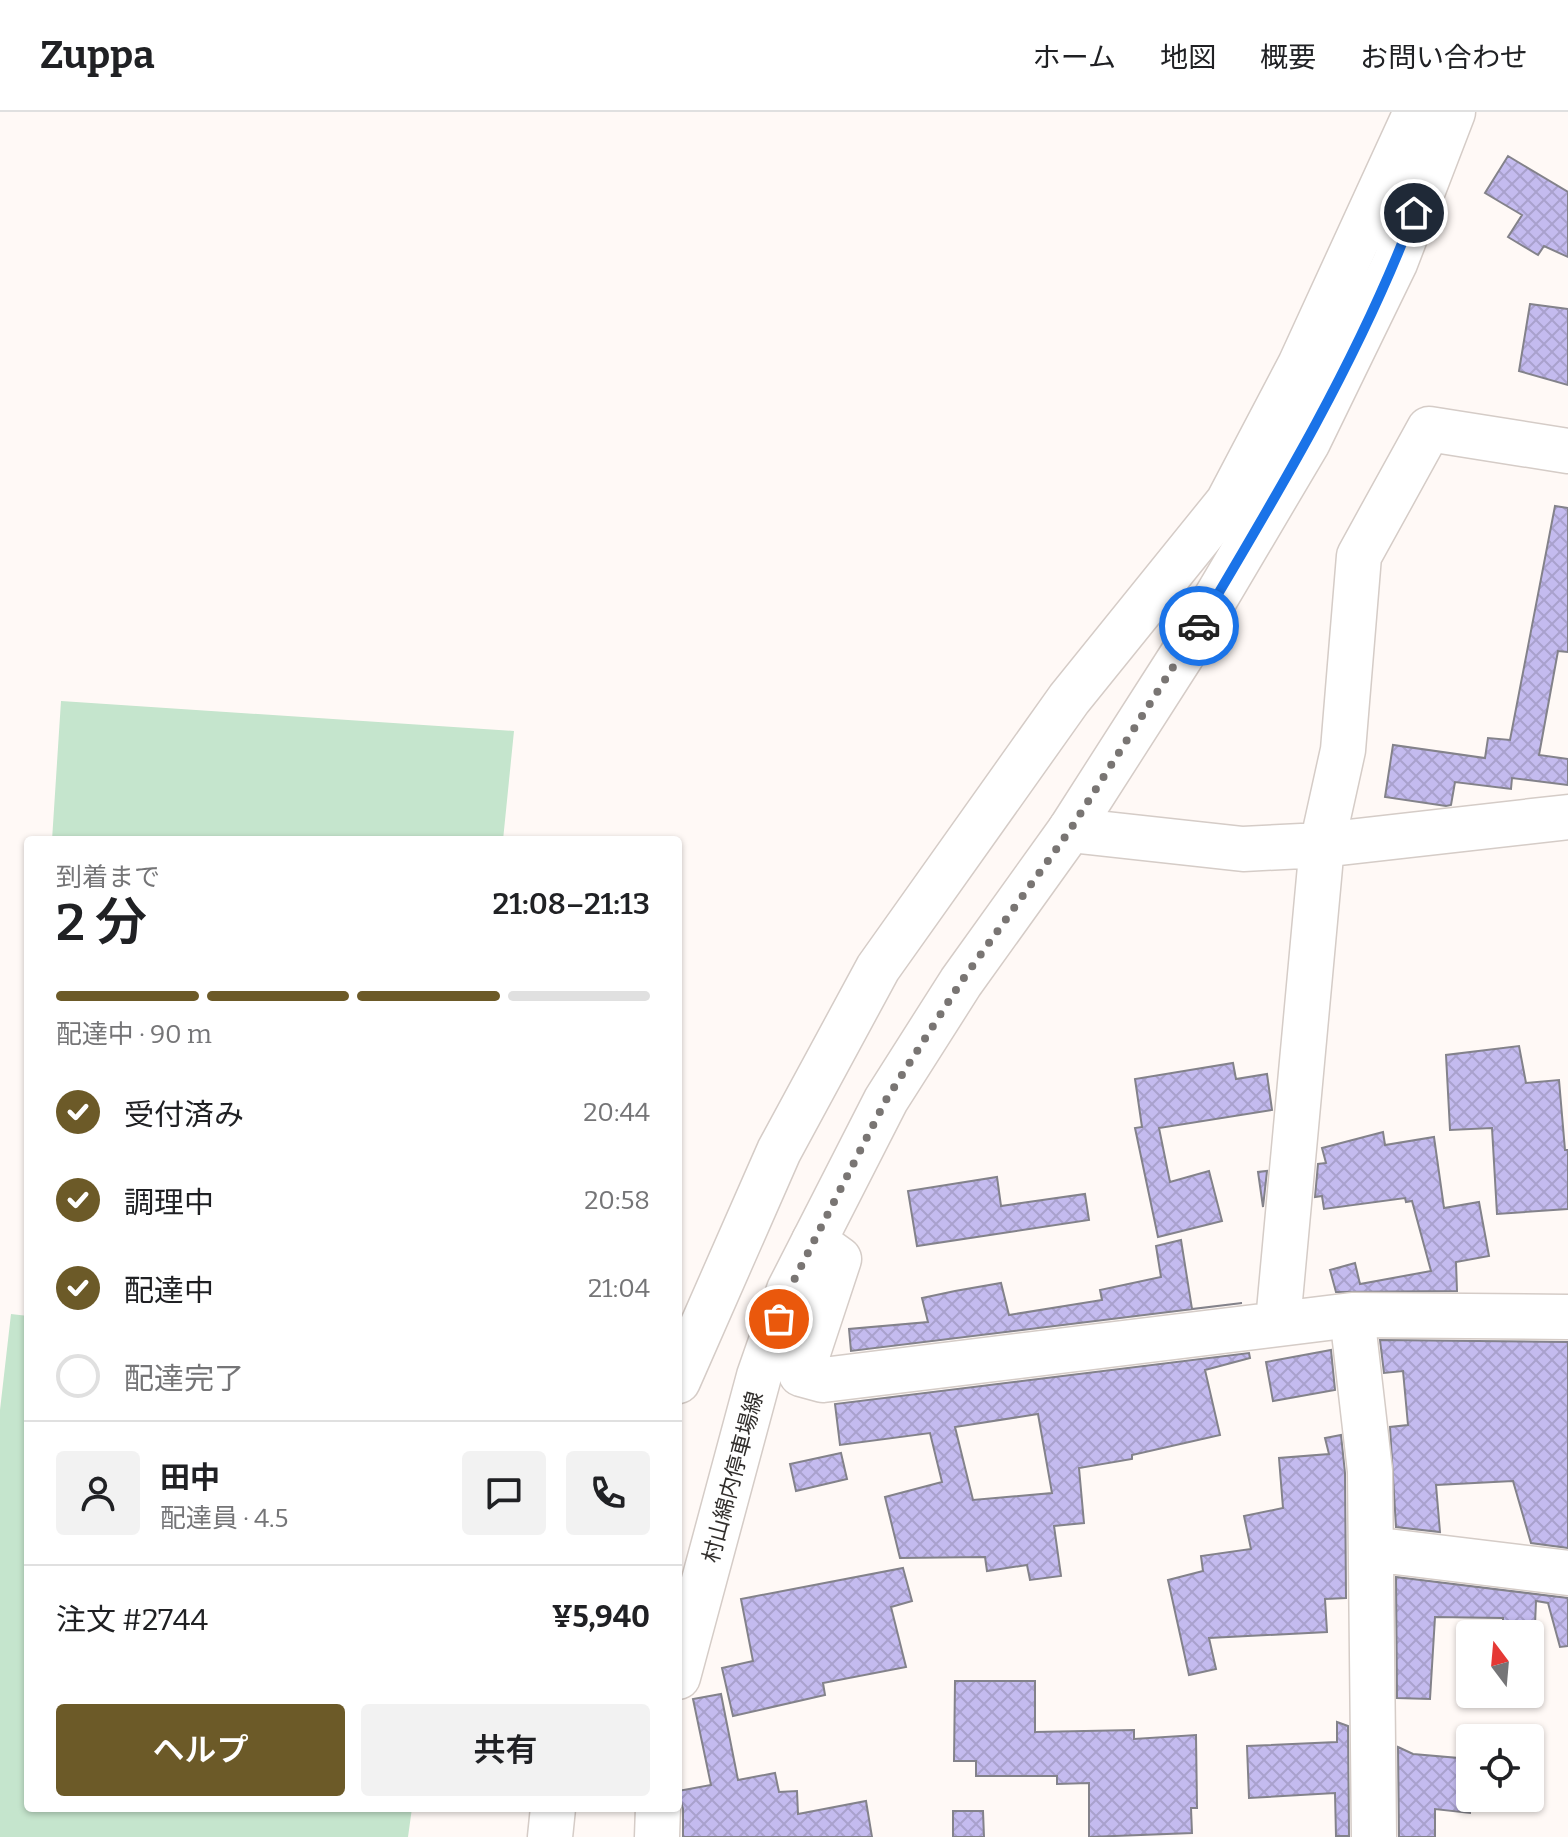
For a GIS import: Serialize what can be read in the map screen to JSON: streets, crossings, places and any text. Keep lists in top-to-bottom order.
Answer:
{
  "streets": {
    "street": ["村山綿内停車場線"]
  },
  "north": "top",
  "page": {
    "header": "Zuppa",
    "nav": [
      "ホーム",
      "地図",
      "概要",
      "お問い合わせ"
    ],
    "heading": ["2 分", "到着まで", "21:08–21:13"],
    "panel": [
      "田中",
      "配達員 · 4.5",
      "注文 #2744",
      "¥5,940"
    ],
    "bar": "配達中 · 90 m",
    "list": [
      ["受付済み", "20:44"],
      ["調理中", "20:58"],
      ["配達中", "21:04"],
      "配達完了"
    ],
    "buttons": ["ヘルプ", "共有"]
  }
}
